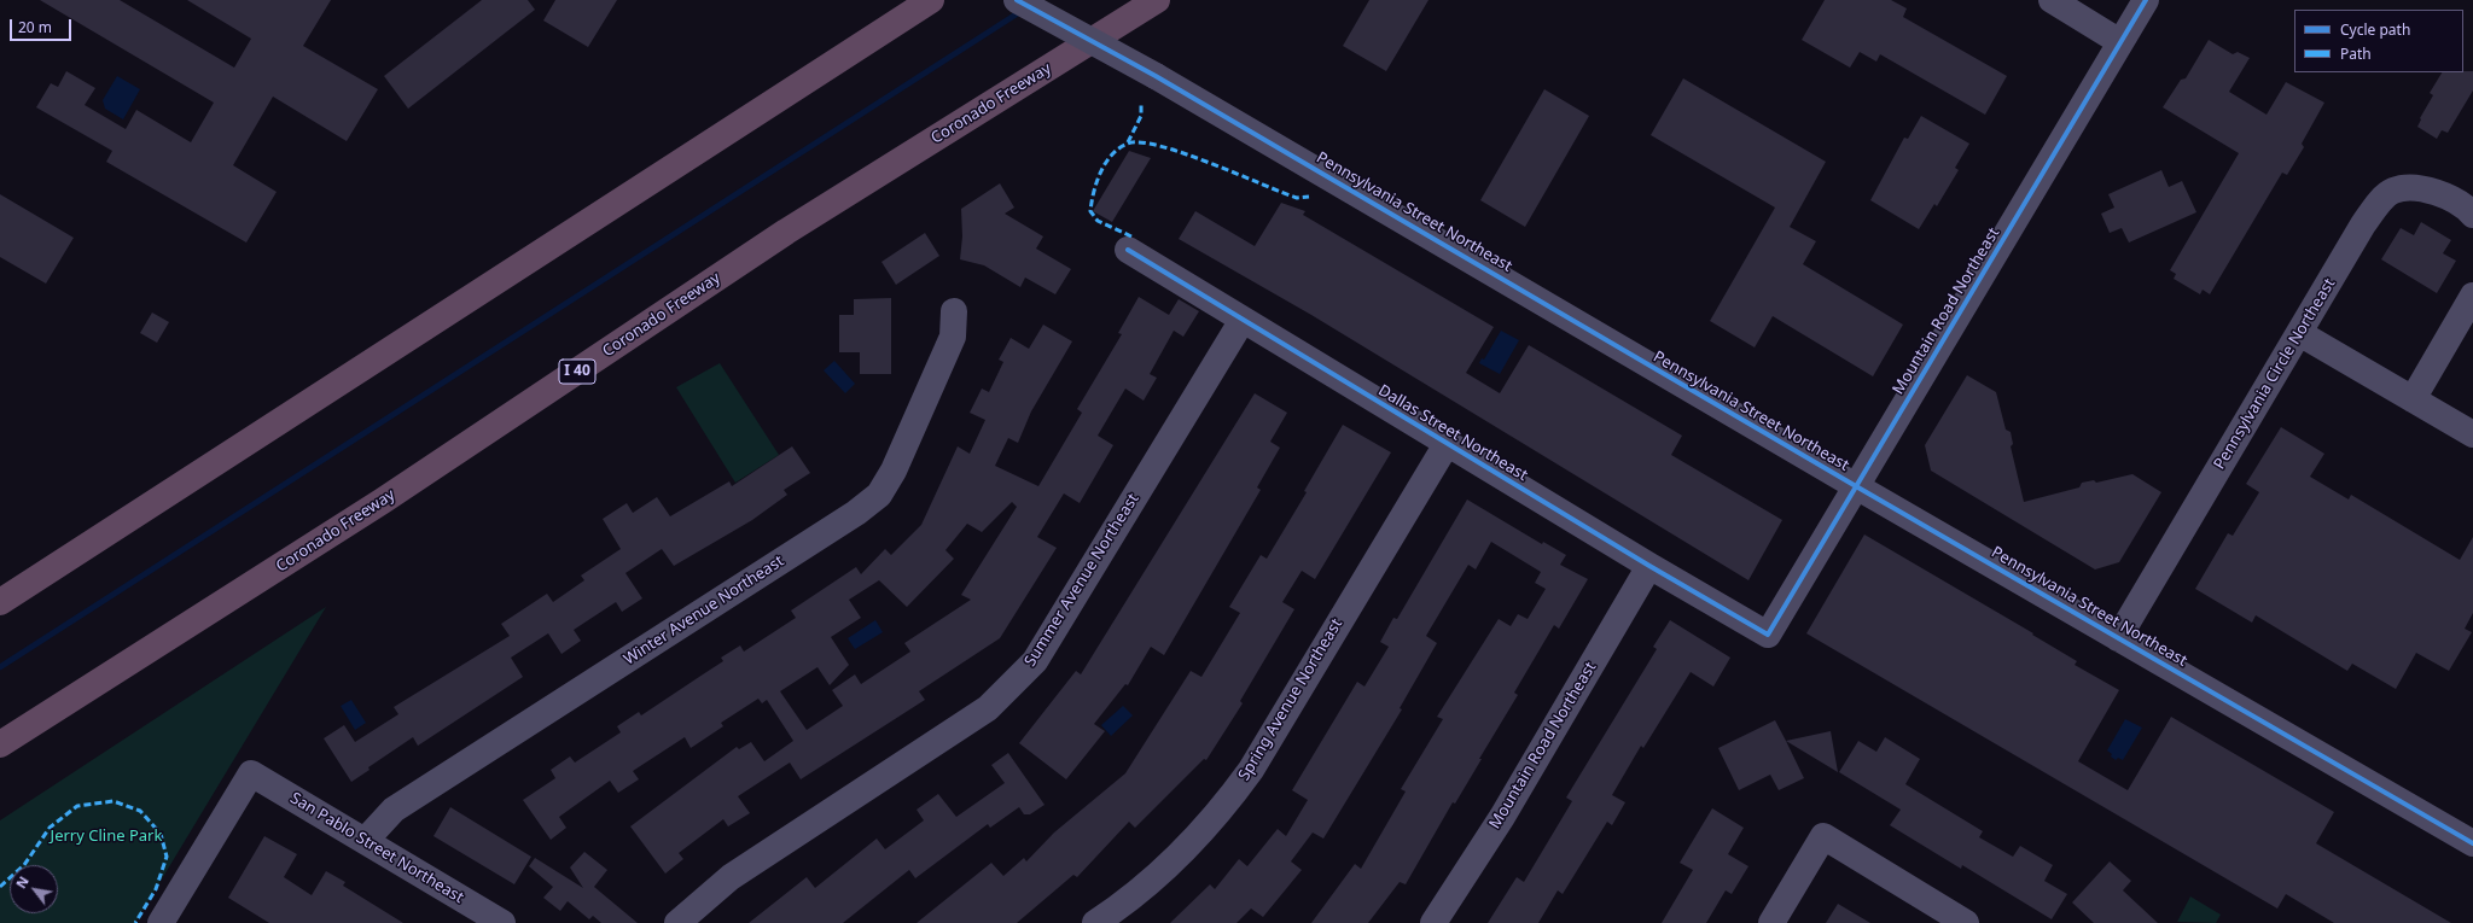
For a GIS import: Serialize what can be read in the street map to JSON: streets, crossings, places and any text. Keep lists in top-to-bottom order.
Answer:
{
  "streets": {
    "highway": ["Coronado Freeway", "I 40"],
    "street": [
      "Pennsylvania Street Northeast",
      "Mountain Road Northeast",
      "Pennsylvania Circle Northeast",
      "Dallas Street Northeast",
      "Summer Avenue Northeast",
      "Winter Avenue Northeast",
      "Spring Avenue Northeast",
      "San Pablo Street Northeast"
    ]
  },
  "crossings": [
    ["Pennsylvania Street Northeast", "Mountain Road Northeast"],
    ["Pennsylvania Street Northeast", "Pennsylvania Circle Northeast"],
    ["Mountain Road Northeast", "Dallas Street Northeast"],
    ["Dallas Street Northeast", "Summer Avenue Northeast"],
    ["Dallas Street Northeast", "Spring Avenue Northeast"],
    ["Winter Avenue Northeast", "San Pablo Street Northeast"]
  ],
  "parks": ["Jerry Cline Park"],
  "legend": ["Cycle path", "Path"],
  "scale_bar": "20 m",
  "north": "top left"
}
